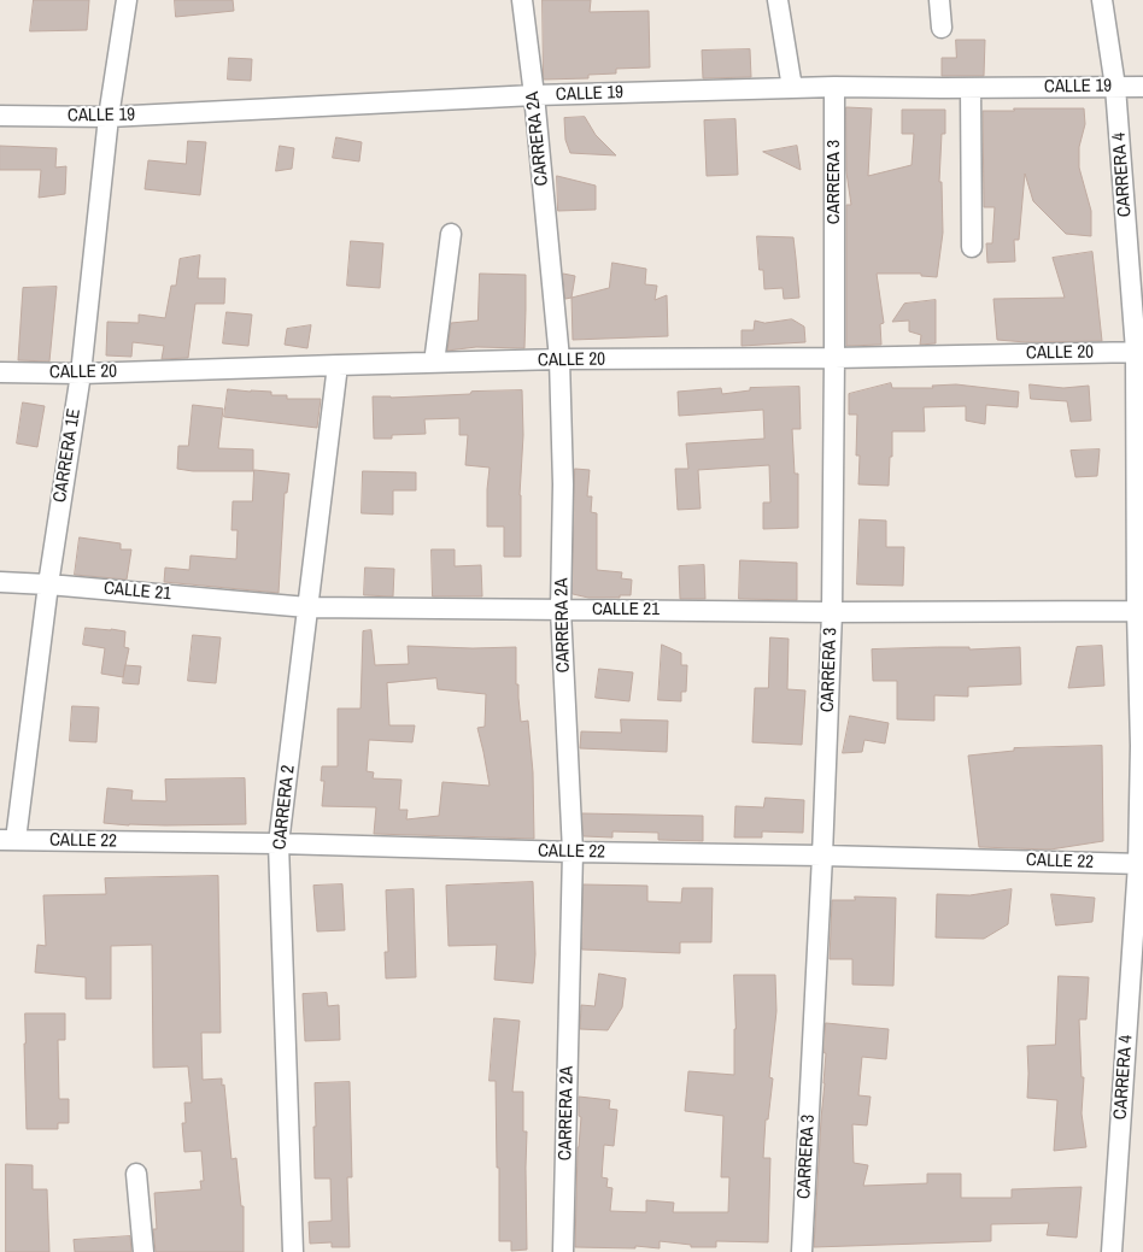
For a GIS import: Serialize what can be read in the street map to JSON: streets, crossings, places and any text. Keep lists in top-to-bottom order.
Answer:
{
  "streets": {
    "street": [
      "CALLE 19",
      "CARRERA 2A",
      "CARRERA 4",
      "CARRERA 3",
      "CALLE 20",
      "CARRERA 1E",
      "CALLE 21",
      "CARRERA 2",
      "CALLE 22"
    ]
  },
  "crossings": [
    ["CALLE 19", "CARRERA 2A"],
    ["CALLE 19", "CARRERA 4"],
    ["CALLE 19", "CARRERA 3"],
    ["CALLE 19", "CARRERA 1E"],
    ["CARRERA 2A", "CALLE 20"],
    ["CARRERA 2A", "CALLE 21"],
    ["CARRERA 2A", "CALLE 22"],
    ["CARRERA 4", "CALLE 20"],
    ["CARRERA 4", "CALLE 21"],
    ["CARRERA 4", "CALLE 22"],
    ["CARRERA 3", "CALLE 20"],
    ["CARRERA 3", "CALLE 21"],
    ["CARRERA 3", "CALLE 22"],
    ["CALLE 20", "CARRERA 1E"],
    ["CALLE 20", "CARRERA 2"],
    ["CARRERA 1E", "CALLE 21"],
    ["CARRERA 1E", "CALLE 22"],
    ["CALLE 21", "CARRERA 2"],
    ["CARRERA 2", "CALLE 22"]
  ]
}
